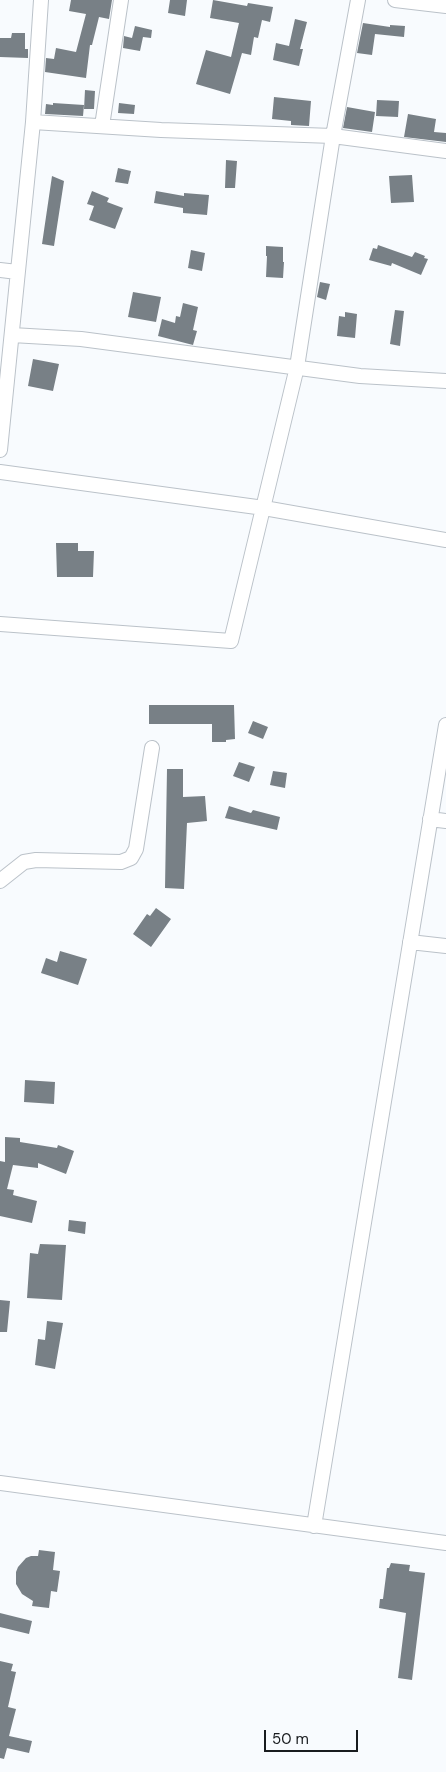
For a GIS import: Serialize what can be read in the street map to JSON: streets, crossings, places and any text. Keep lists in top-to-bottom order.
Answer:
{
  "scale_bar": "50 m"
}
